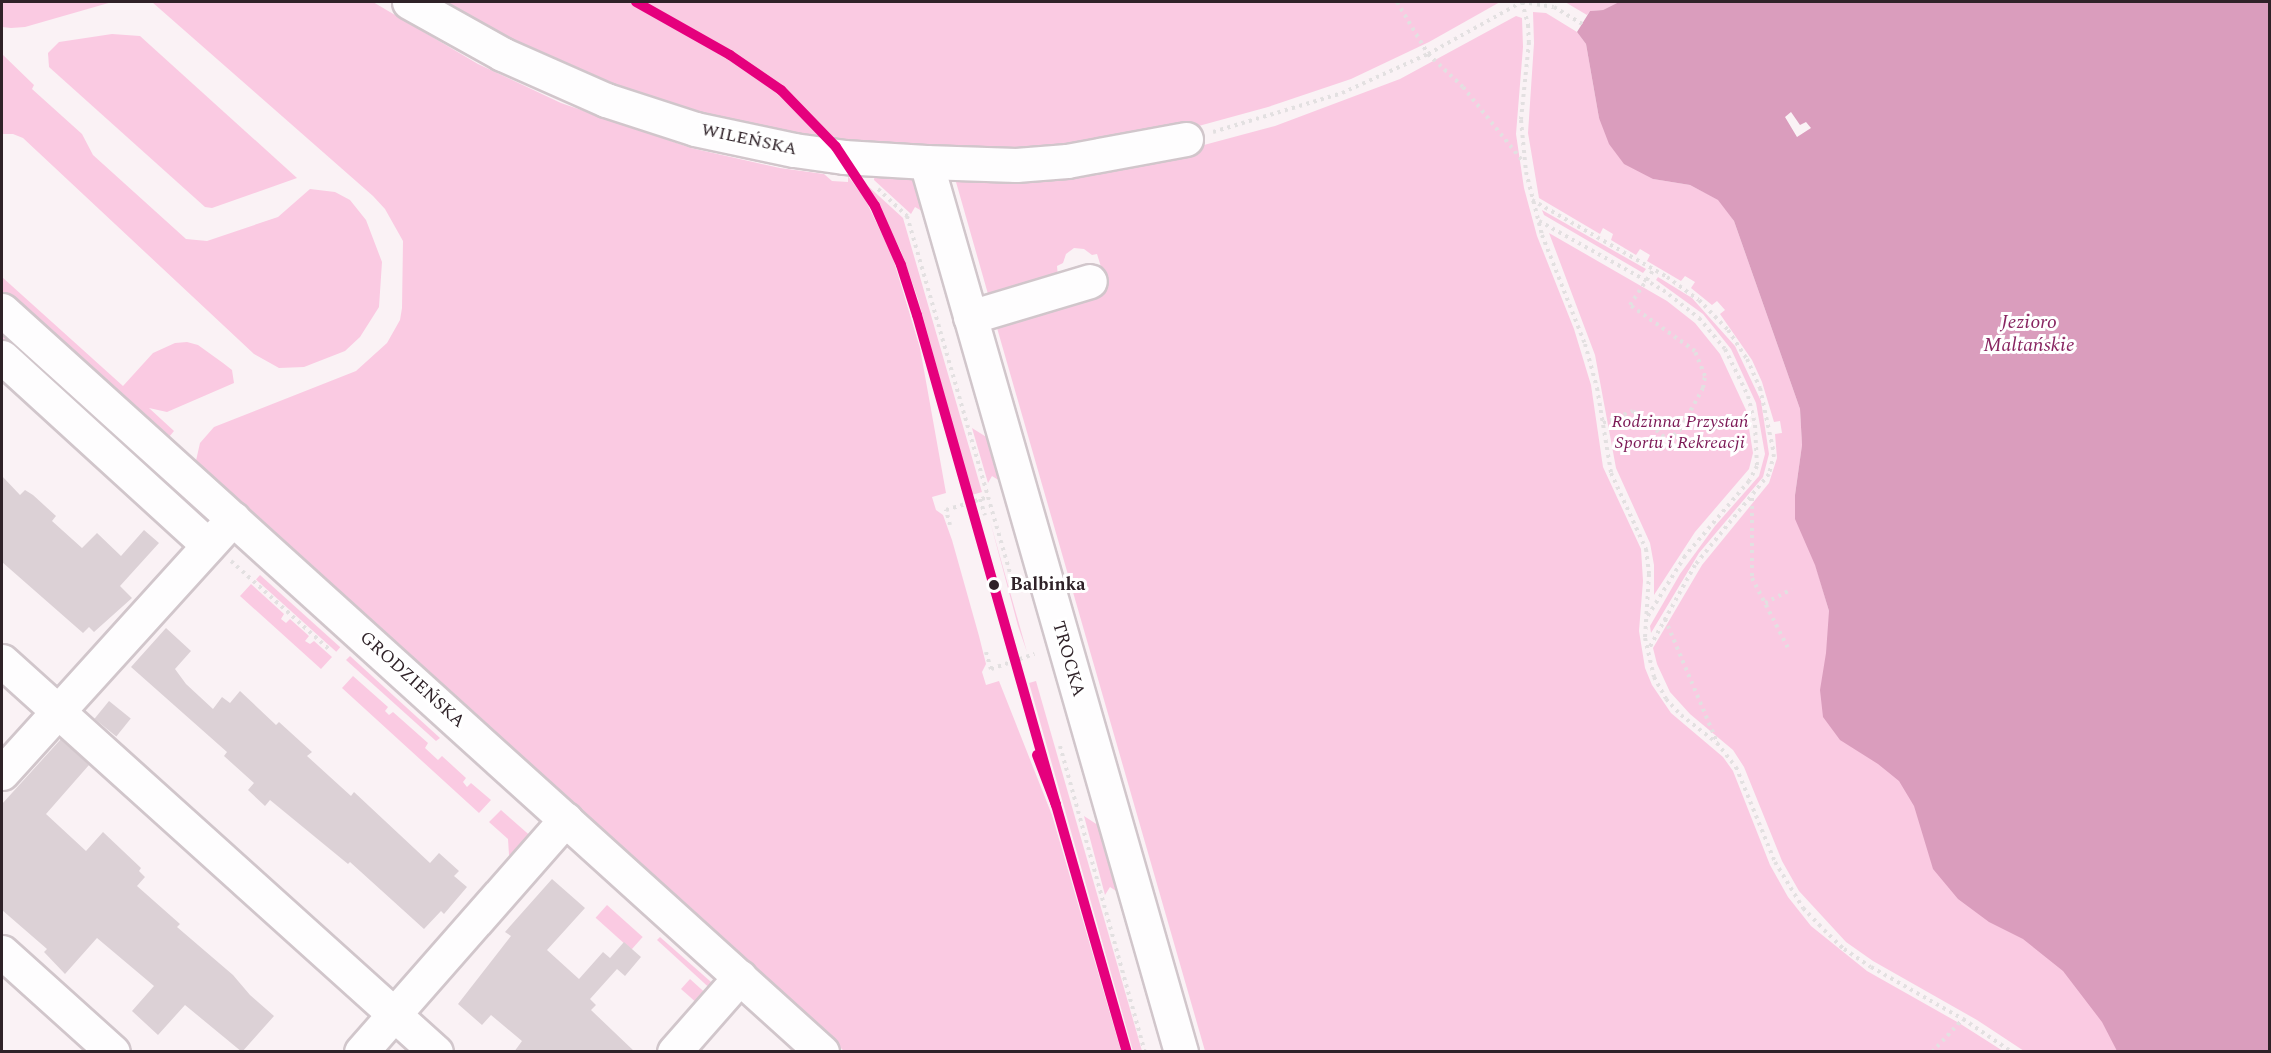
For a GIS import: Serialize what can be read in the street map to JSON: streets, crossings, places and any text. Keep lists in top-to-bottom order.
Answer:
{
  "streets": {
    "street": ["WILEŃSKA", "TROCKA", "GRODZIEŃSKA"]
  },
  "crossings": [
    ["WILEŃSKA", "TROCKA"]
  ],
  "water": ["Jezioro Maltańskie"],
  "parks": ["Rodzinna Przystań Sportu i Rekreacji"],
  "places": ["Balbinka"]
}
